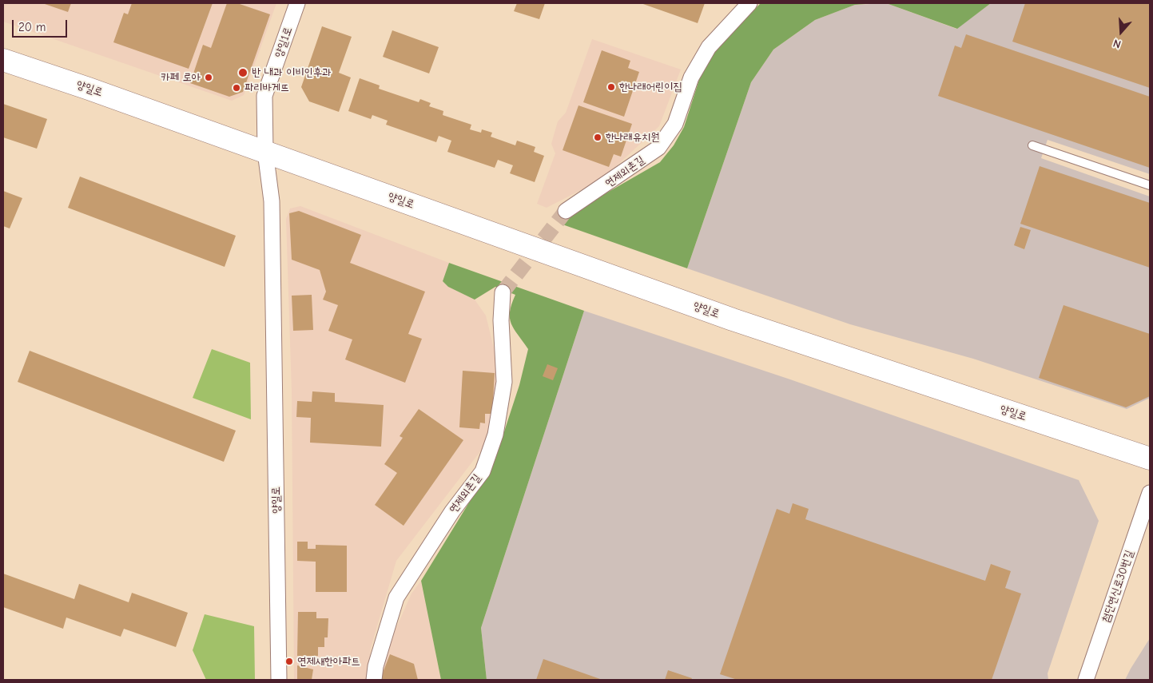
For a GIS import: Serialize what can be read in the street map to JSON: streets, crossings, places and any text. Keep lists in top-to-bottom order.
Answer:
{
  "streets": {
    "main road": ["양일로"],
    "street": ["양일1로", "연제외촌길", "첨단연신로30번길"]
  },
  "crossings": [
    ["양일1로", "양일로"]
  ],
  "places": [
    "반 내과 이비인후과",
    "카페 로아",
    "한나래어린이집",
    "파리바게뜨",
    "한나래유치원",
    "연제새한아파트"
  ],
  "scale_bar": "20 m",
  "north": "bottom"
}
